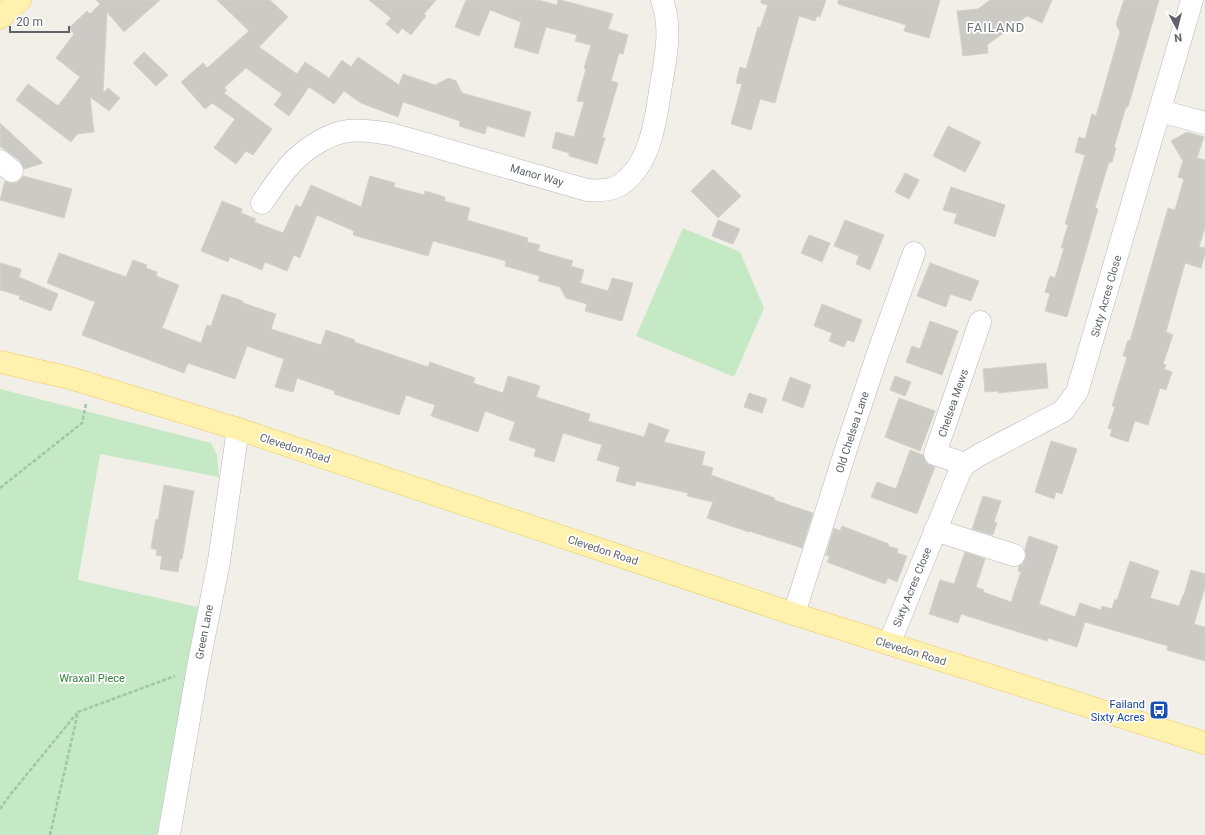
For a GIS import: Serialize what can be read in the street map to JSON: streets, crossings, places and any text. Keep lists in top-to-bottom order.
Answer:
{
  "streets": {
    "main road": ["Clevedon Road"],
    "street": [
      "Manor Way",
      "Sixty Acres Close",
      "Chelsea Mews",
      "Old Chelsea Lane",
      "Green Lane"
    ]
  },
  "crossings": [
    ["Sixty Acres Close", "Chelsea Mews"],
    ["Sixty Acres Close", "Clevedon Road"],
    ["Old Chelsea Lane", "Clevedon Road"],
    ["Clevedon Road", "Green Lane"]
  ],
  "districts": ["FAILAND"],
  "parks": ["Wraxall Piece"],
  "places": {
    "bus stop": ["Failand Sixty Acres"]
  },
  "scale_bar": "20 m",
  "north": "bottom"
}
